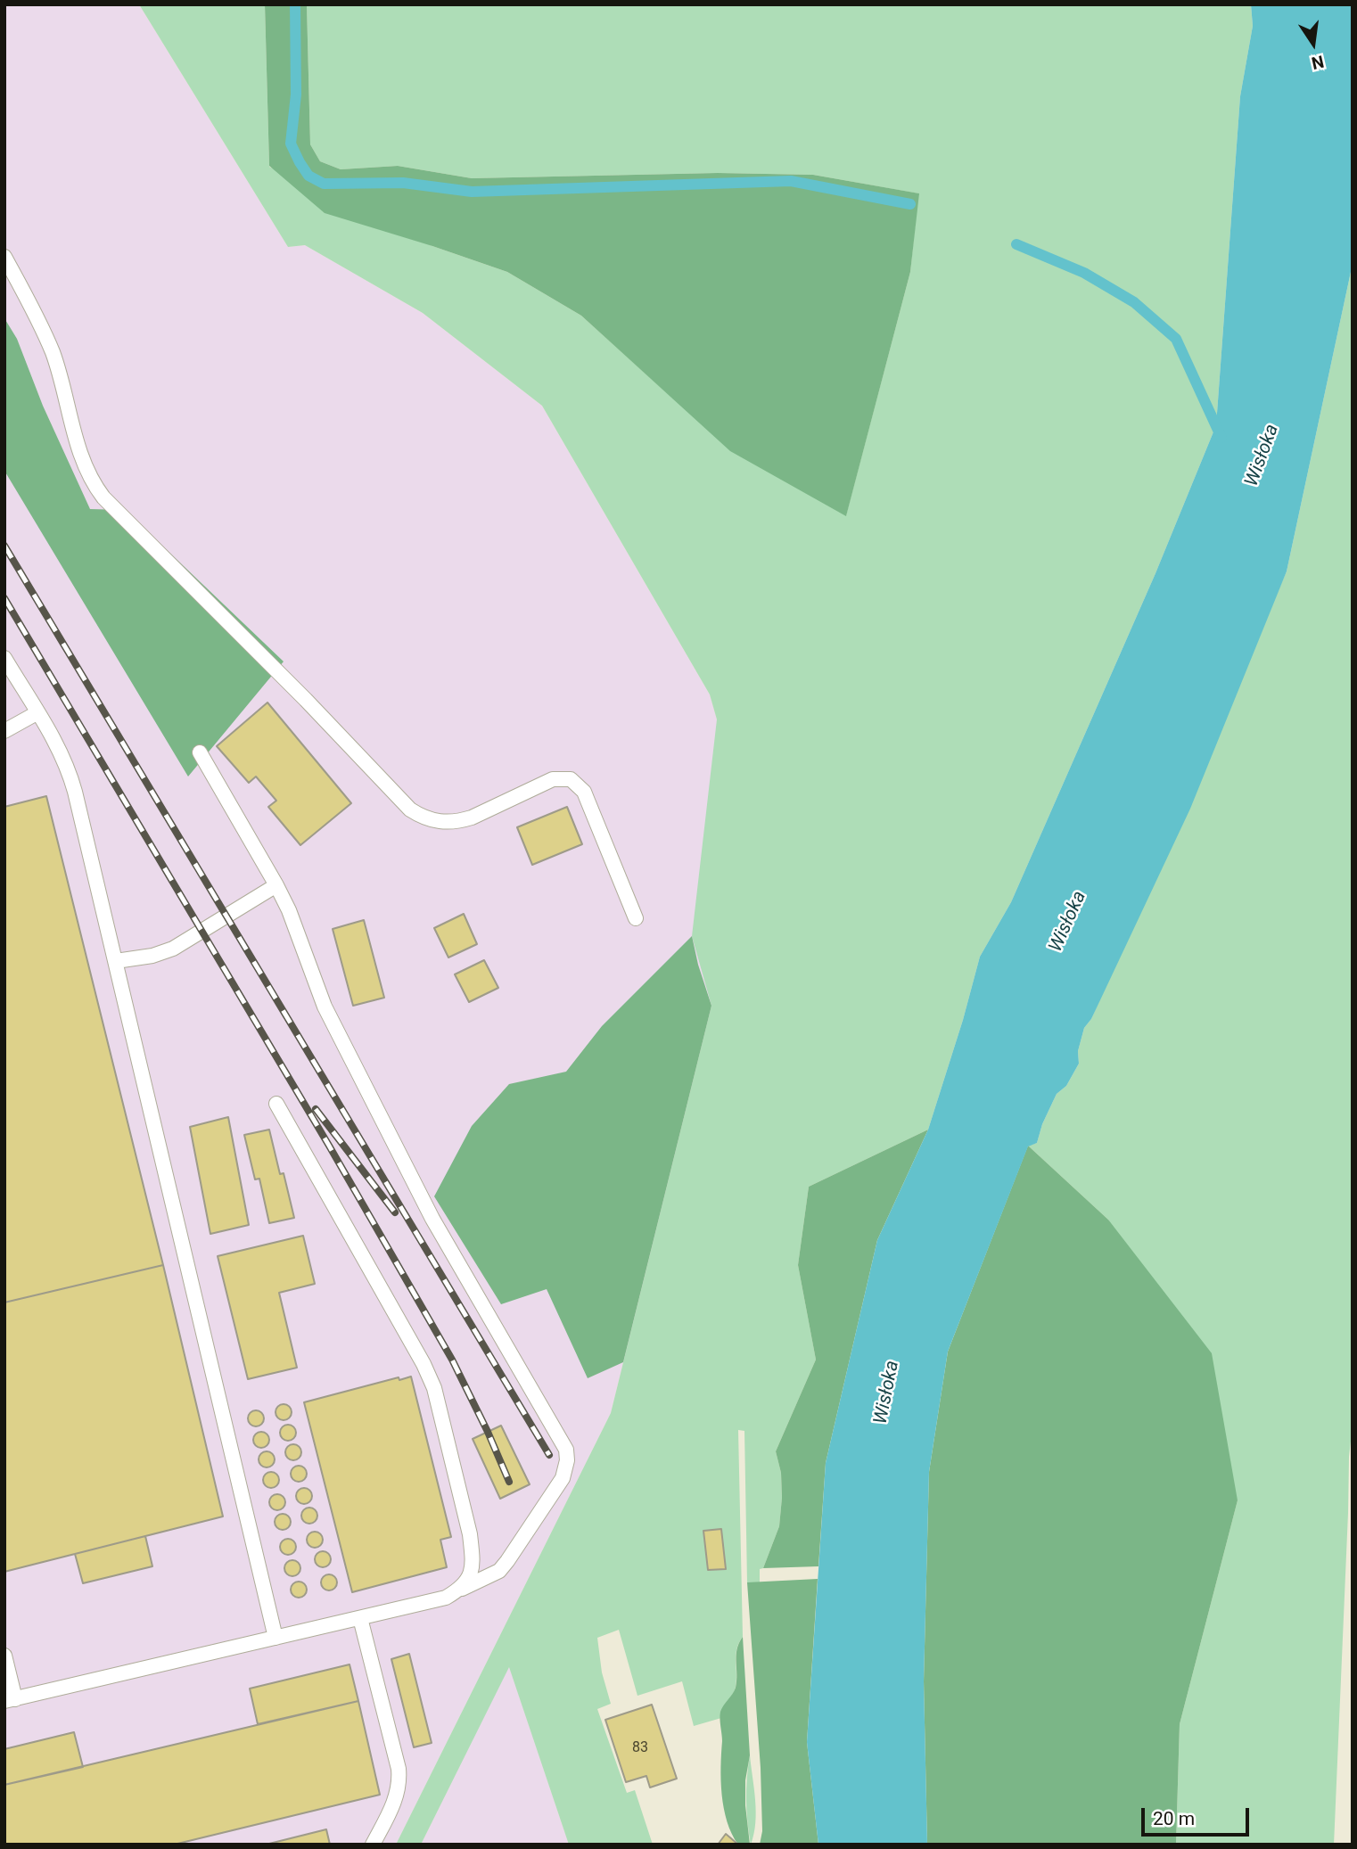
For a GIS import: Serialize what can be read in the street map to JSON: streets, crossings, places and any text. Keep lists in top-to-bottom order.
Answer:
{
  "water": ["Wisłoka"],
  "house_numbers": ["83"],
  "scale_bar": "20 m",
  "north": "bottom"
}
